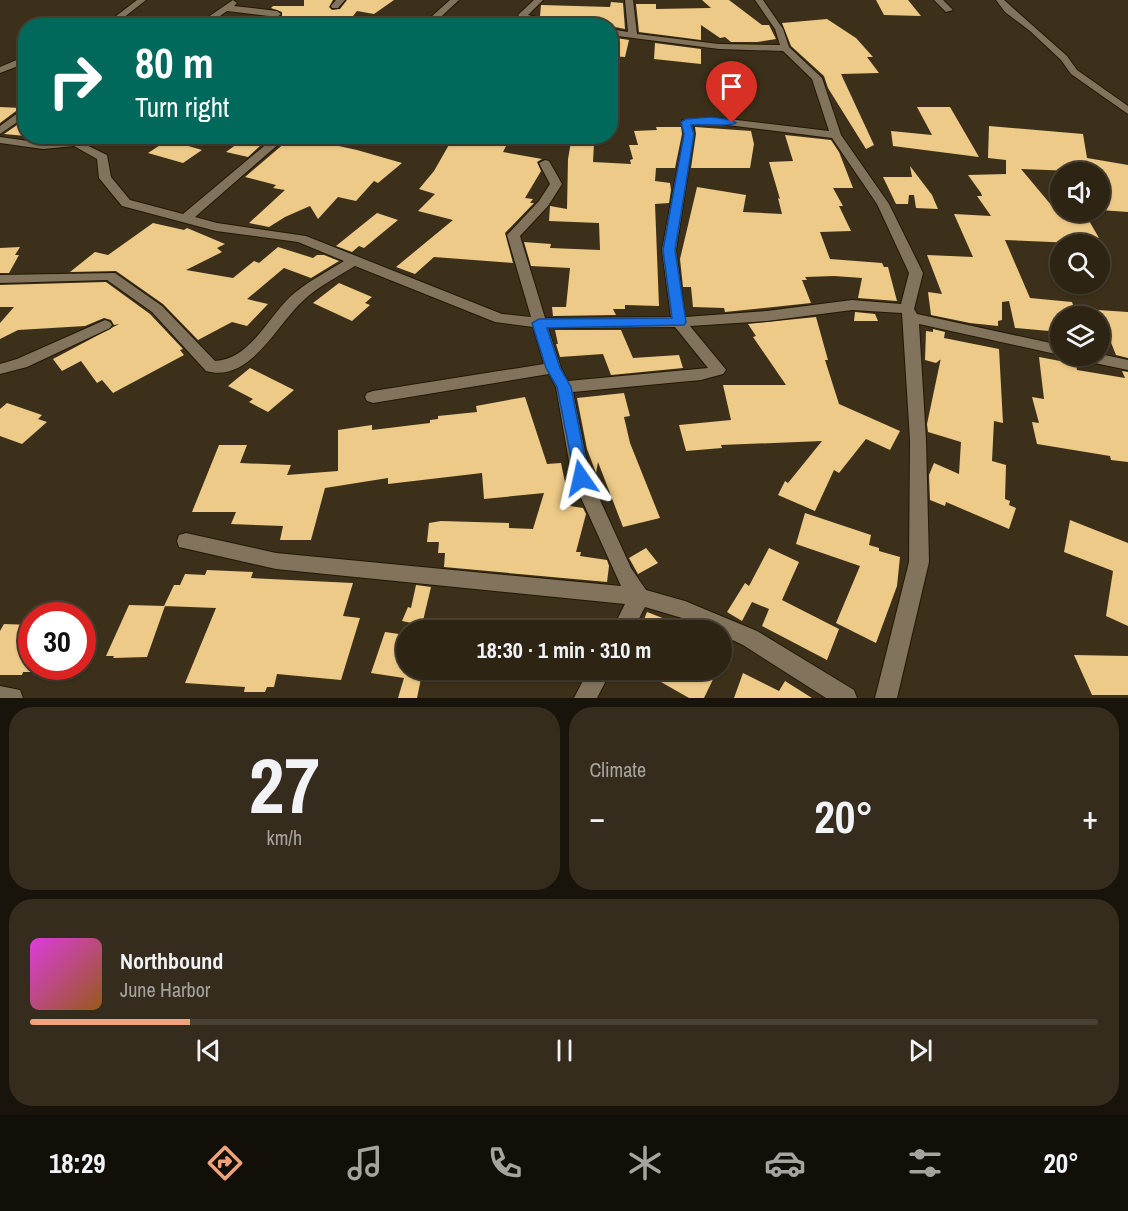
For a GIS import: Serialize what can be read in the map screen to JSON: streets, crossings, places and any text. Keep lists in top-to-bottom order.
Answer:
{
  "page": {
    "turn": ["80 m", "Turn right"],
    "limit": "30",
    "trip": "18:30 · 1 min · 310 m",
    "tile": [
      ["27", "km/h"],
      "Climate"
    ],
    "heat": ["−", "20°", "+"],
    "song": ["Northbound", "June Harbor"],
    "tabs": ["18:29", "20°"]
  }
}
